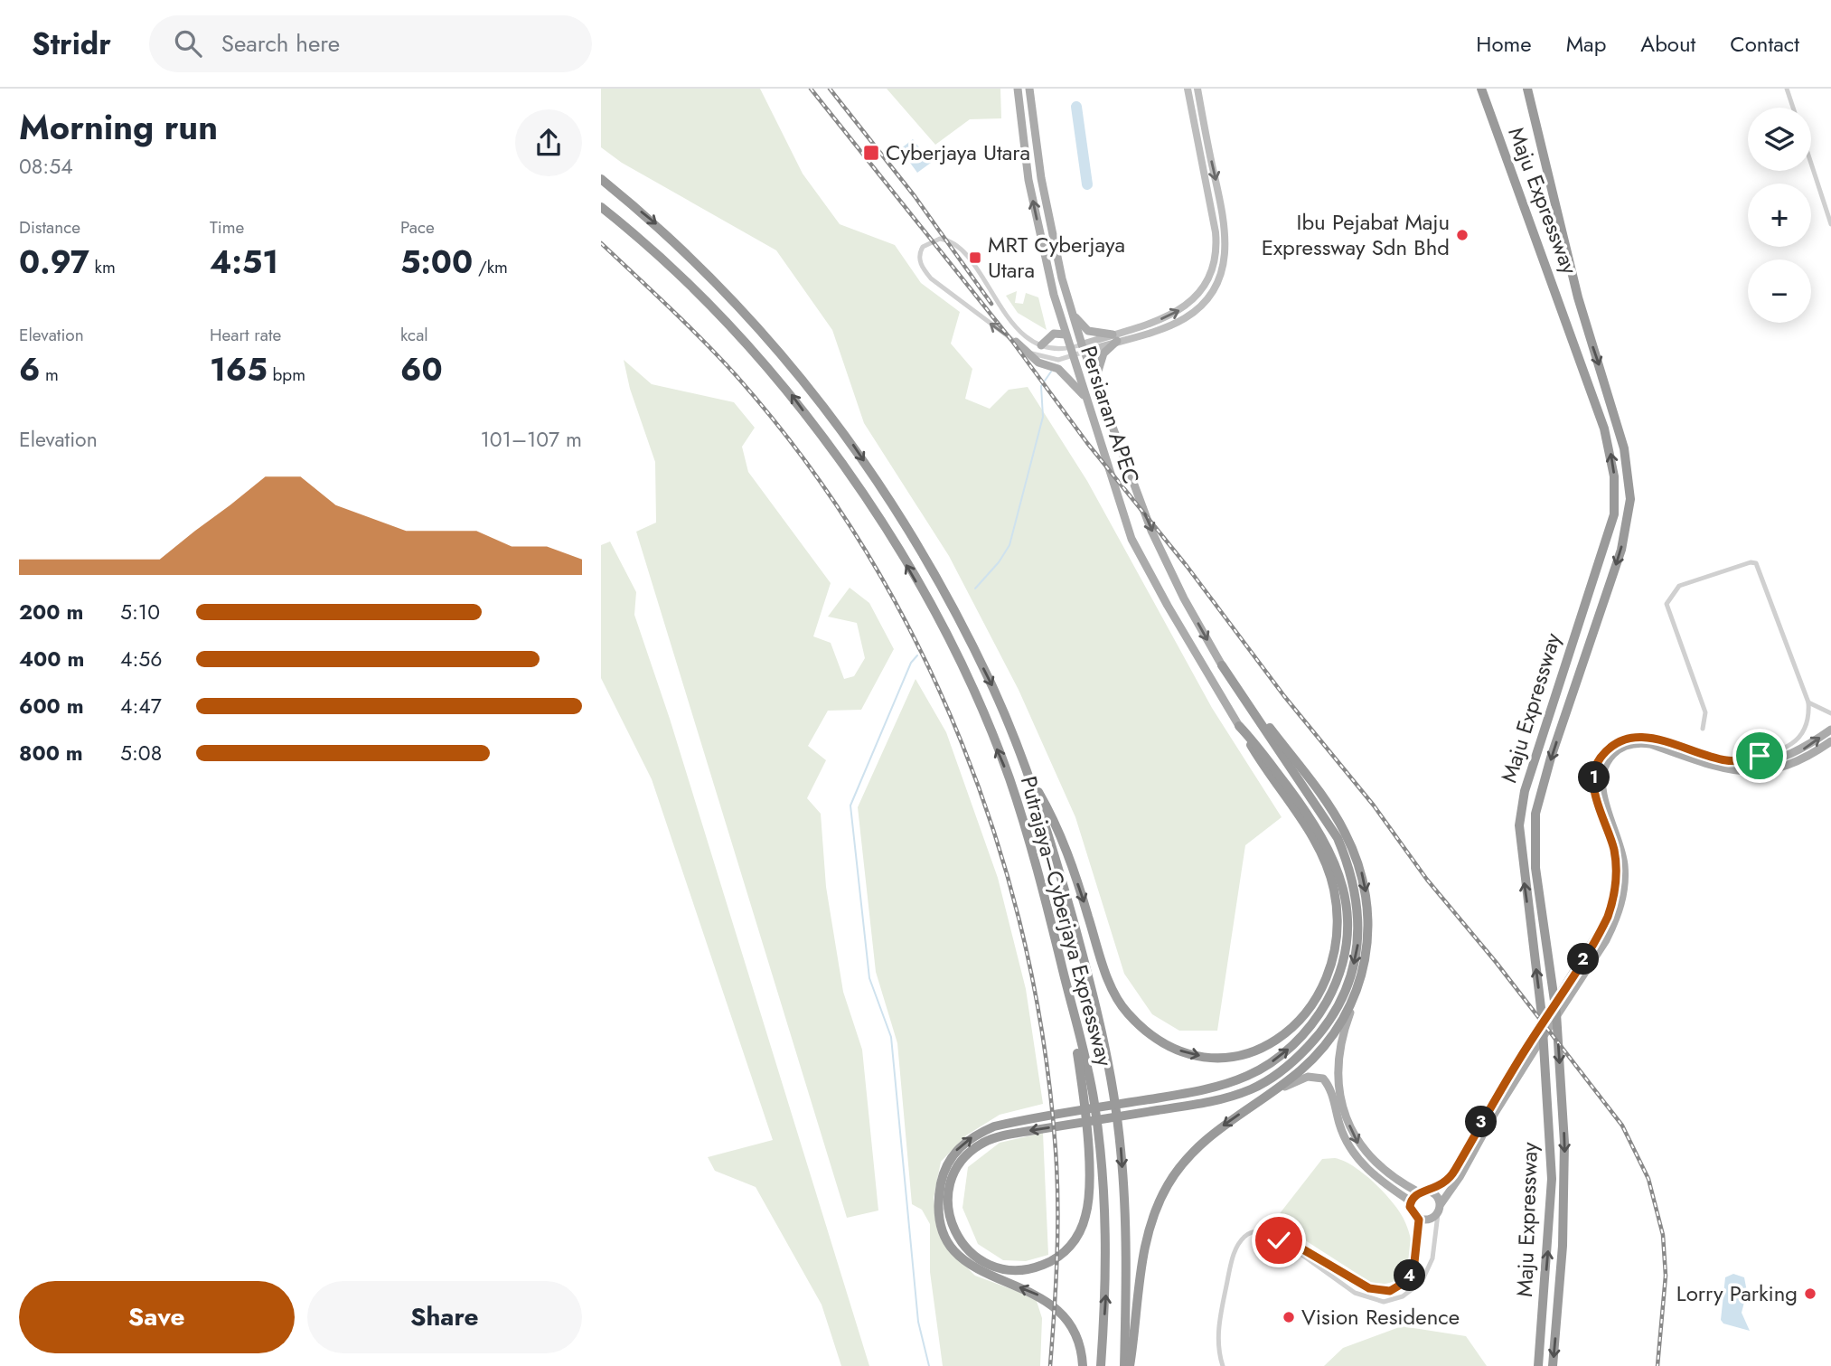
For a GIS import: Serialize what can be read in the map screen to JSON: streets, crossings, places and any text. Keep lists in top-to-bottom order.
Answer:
{
  "streets": {
    "highway": ["Maju Expressway", "Putrajaya–Cyberjaya Expressway"],
    "main road": ["Persiaran APEC"]
  },
  "places": {
    "transit": ["Cyberjaya Utara", "MRT Cyberjaya Utara"],
    "other": ["Ibu Pejabat Maju Expressway Sdn Bhd", "Lorry Parking", "Vision Residence"]
  },
  "page": {
    "header": "Stridr",
    "search": "Search here",
    "nav": [
      "Home",
      "Map",
      "About",
      "Contact"
    ],
    "heading": ["Morning run", "08:54"],
    "map_buttons": ["+", "−"],
    "stats": [
      ["Distance", "0.97 km"],
      ["Time", "4:51"],
      ["Pace", "5:00 /km"],
      ["Elevation", "6 m"],
      ["Heart rate", "165 bpm"],
      ["kcal", "60"]
    ],
    "chart": ["Elevation", "101–107 m"],
    "list": [
      {
        "name": "200 m",
        "note": "5:10"
      },
      {
        "name": "400 m",
        "note": "4:56"
      },
      {
        "name": "600 m",
        "note": "4:47"
      },
      {
        "name": "800 m",
        "note": "5:08"
      }
    ],
    "pins": [
      "1",
      "2",
      "3",
      "4"
    ],
    "buttons": ["Save", "Share"]
  }
}
